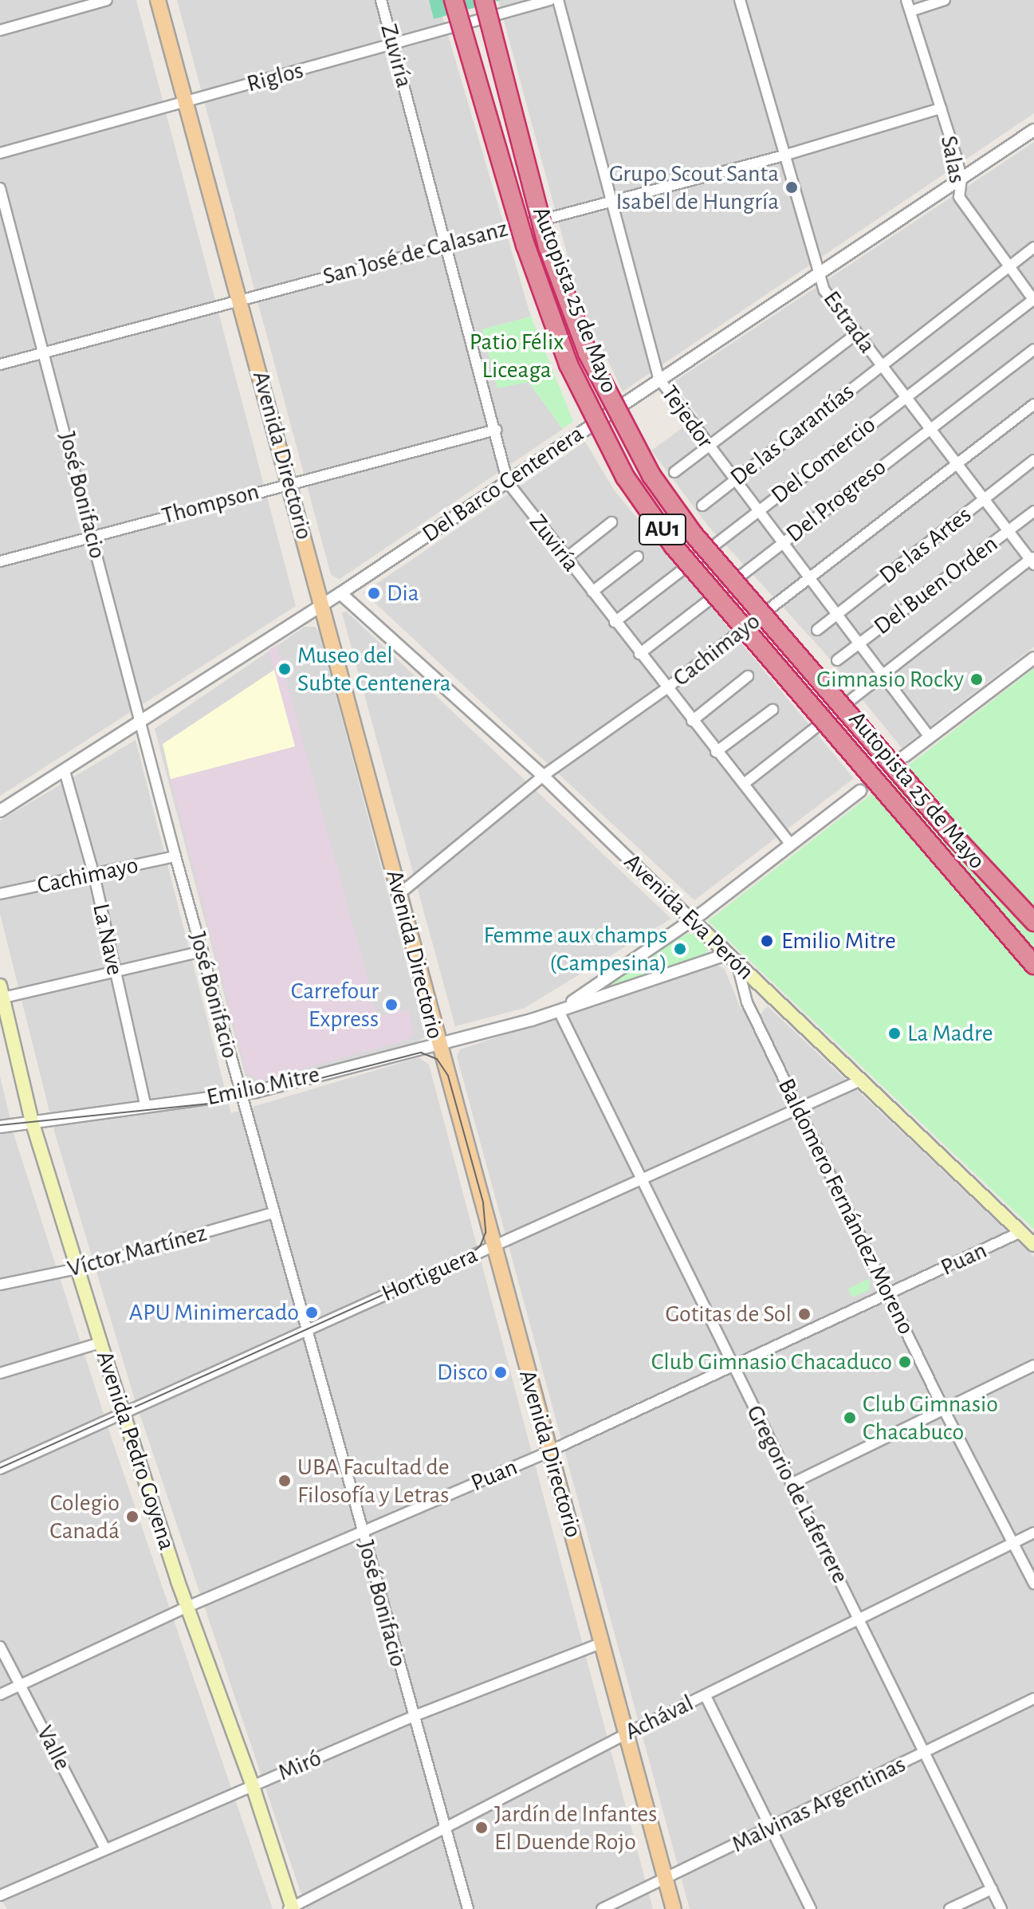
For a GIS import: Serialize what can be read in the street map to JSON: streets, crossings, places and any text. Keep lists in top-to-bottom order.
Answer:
{
  "streets": {
    "highway": ["Autopista 25 de Mayo", "AU1"],
    "main road": ["Avenida Directorio", "Avenida Eva Perón", "Avenida Pedro Goyena"],
    "street": [
      "Zuviría",
      "Riglos",
      "Salas",
      "San José de Calasanz",
      "Estrada",
      "Tejedor",
      "De las Garantías",
      "Del Comercio",
      "Del Barco Centenera",
      "José Bonifacio",
      "Del Progreso",
      "Thompson",
      "De las Artes",
      "Del Buen Orden",
      "Cachimayo",
      "La Nave",
      "Emilio Mitre",
      "Baldomero Fernández Moreno",
      "Víctor Martínez",
      "Puan",
      "Hortiguera",
      "Gregorio de Laferrere",
      "Achával",
      "Valle",
      "Miró",
      "Malvinas Argentinas"
    ]
  },
  "crossings": [
    ["Zuviría", "Riglos"],
    ["Zuviría", "San José de Calasanz"],
    ["Zuviría", "Del Comercio"],
    ["Zuviría", "Del Barco Centenera"],
    ["Zuviría", "Del Progreso"],
    ["Zuviría", "Thompson"],
    ["Zuviría", "Cachimayo"],
    ["Zuviría", "Emilio Mitre"],
    ["Riglos", "Avenida Directorio"],
    ["Salas", "San José de Calasanz"],
    ["Salas", "De las Garantías"],
    ["Salas", "Del Comercio"],
    ["Salas", "Del Barco Centenera"],
    ["San José de Calasanz", "Estrada"],
    ["San José de Calasanz", "Tejedor"],
    ["San José de Calasanz", "Avenida Directorio"],
    ["San José de Calasanz", "José Bonifacio"],
    ["Estrada", "De las Garantías"],
    ["Estrada", "Del Comercio"],
    ["Estrada", "Del Barco Centenera"],
    ["Estrada", "Del Progreso"],
    ["Estrada", "De las Artes"],
    ["Estrada", "Del Buen Orden"],
    ["Estrada", "Cachimayo"],
    ["Tejedor", "De las Garantías"],
    ["Tejedor", "Del Comercio"],
    ["Tejedor", "Del Barco Centenera"],
    ["Tejedor", "Del Progreso"],
    ["Tejedor", "De las Artes"],
    ["Tejedor", "Del Buen Orden"],
    ["Tejedor", "Cachimayo"],
    ["Avenida Directorio", "Del Barco Centenera"],
    ["Avenida Directorio", "Thompson"],
    ["Avenida Directorio", "Cachimayo"],
    ["Avenida Directorio", "Emilio Mitre"],
    ["Avenida Directorio", "Puan"],
    ["Avenida Directorio", "Hortiguera"],
    ["Avenida Directorio", "Achával"],
    ["Avenida Directorio", "Miró"],
    ["Avenida Directorio", "Malvinas Argentinas"],
    ["Del Barco Centenera", "José Bonifacio"],
    ["Del Barco Centenera", "Avenida Eva Perón"],
    ["Del Barco Centenera", "La Nave"],
    ["José Bonifacio", "Thompson"],
    ["José Bonifacio", "Cachimayo"],
    ["José Bonifacio", "Emilio Mitre"],
    ["José Bonifacio", "Víctor Martínez"],
    ["José Bonifacio", "Puan"],
    ["José Bonifacio", "Hortiguera"],
    ["José Bonifacio", "Achával"],
    ["José Bonifacio", "Miró"],
    ["Cachimayo", "Avenida Eva Perón"],
    ["Cachimayo", "La Nave"],
    ["Avenida Eva Perón", "Emilio Mitre"],
    ["Avenida Eva Perón", "Baldomero Fernández Moreno"],
    ["Avenida Eva Perón", "Puan"],
    ["Avenida Eva Perón", "Hortiguera"],
    ["La Nave", "Emilio Mitre"],
    ["Emilio Mitre", "Baldomero Fernández Moreno"],
    ["Emilio Mitre", "Avenida Pedro Goyena"],
    ["Emilio Mitre", "Gregorio de Laferrere"],
    ["Baldomero Fernández Moreno", "Puan"],
    ["Baldomero Fernández Moreno", "Hortiguera"],
    ["Baldomero Fernández Moreno", "Achával"],
    ["Víctor Martínez", "Avenida Pedro Goyena"],
    ["Puan", "Avenida Pedro Goyena"],
    ["Puan", "Gregorio de Laferrere"],
    ["Puan", "Valle"],
    ["Hortiguera", "Avenida Pedro Goyena"],
    ["Hortiguera", "Gregorio de Laferrere"],
    ["Avenida Pedro Goyena", "Achával"],
    ["Avenida Pedro Goyena", "Miró"],
    ["Gregorio de Laferrere", "Achával"],
    ["Gregorio de Laferrere", "Malvinas Argentinas"],
    ["Valle", "Miró"]
  ],
  "parks": ["Patio Félix Liceaga"],
  "places": [
    "Grupo Scout Santa Isabel de Hungría",
    "Dia",
    "Museo del Subte Centenera",
    "Gimnasio Rocky",
    "Emilio Mitre",
    "Femme aux champs (Campesina)",
    "Carrefour Express",
    "La Madre",
    "APU Minimercado",
    "Gotitas de Sol",
    "Club Gimnasio Chacaduco",
    "Disco",
    "Club Gimnasio Chacabuco",
    "UBA Facultad de Filosofía y Letras",
    "Colegio Canadá",
    "Jardín de Infantes El Duende Rojo"
  ]
}
